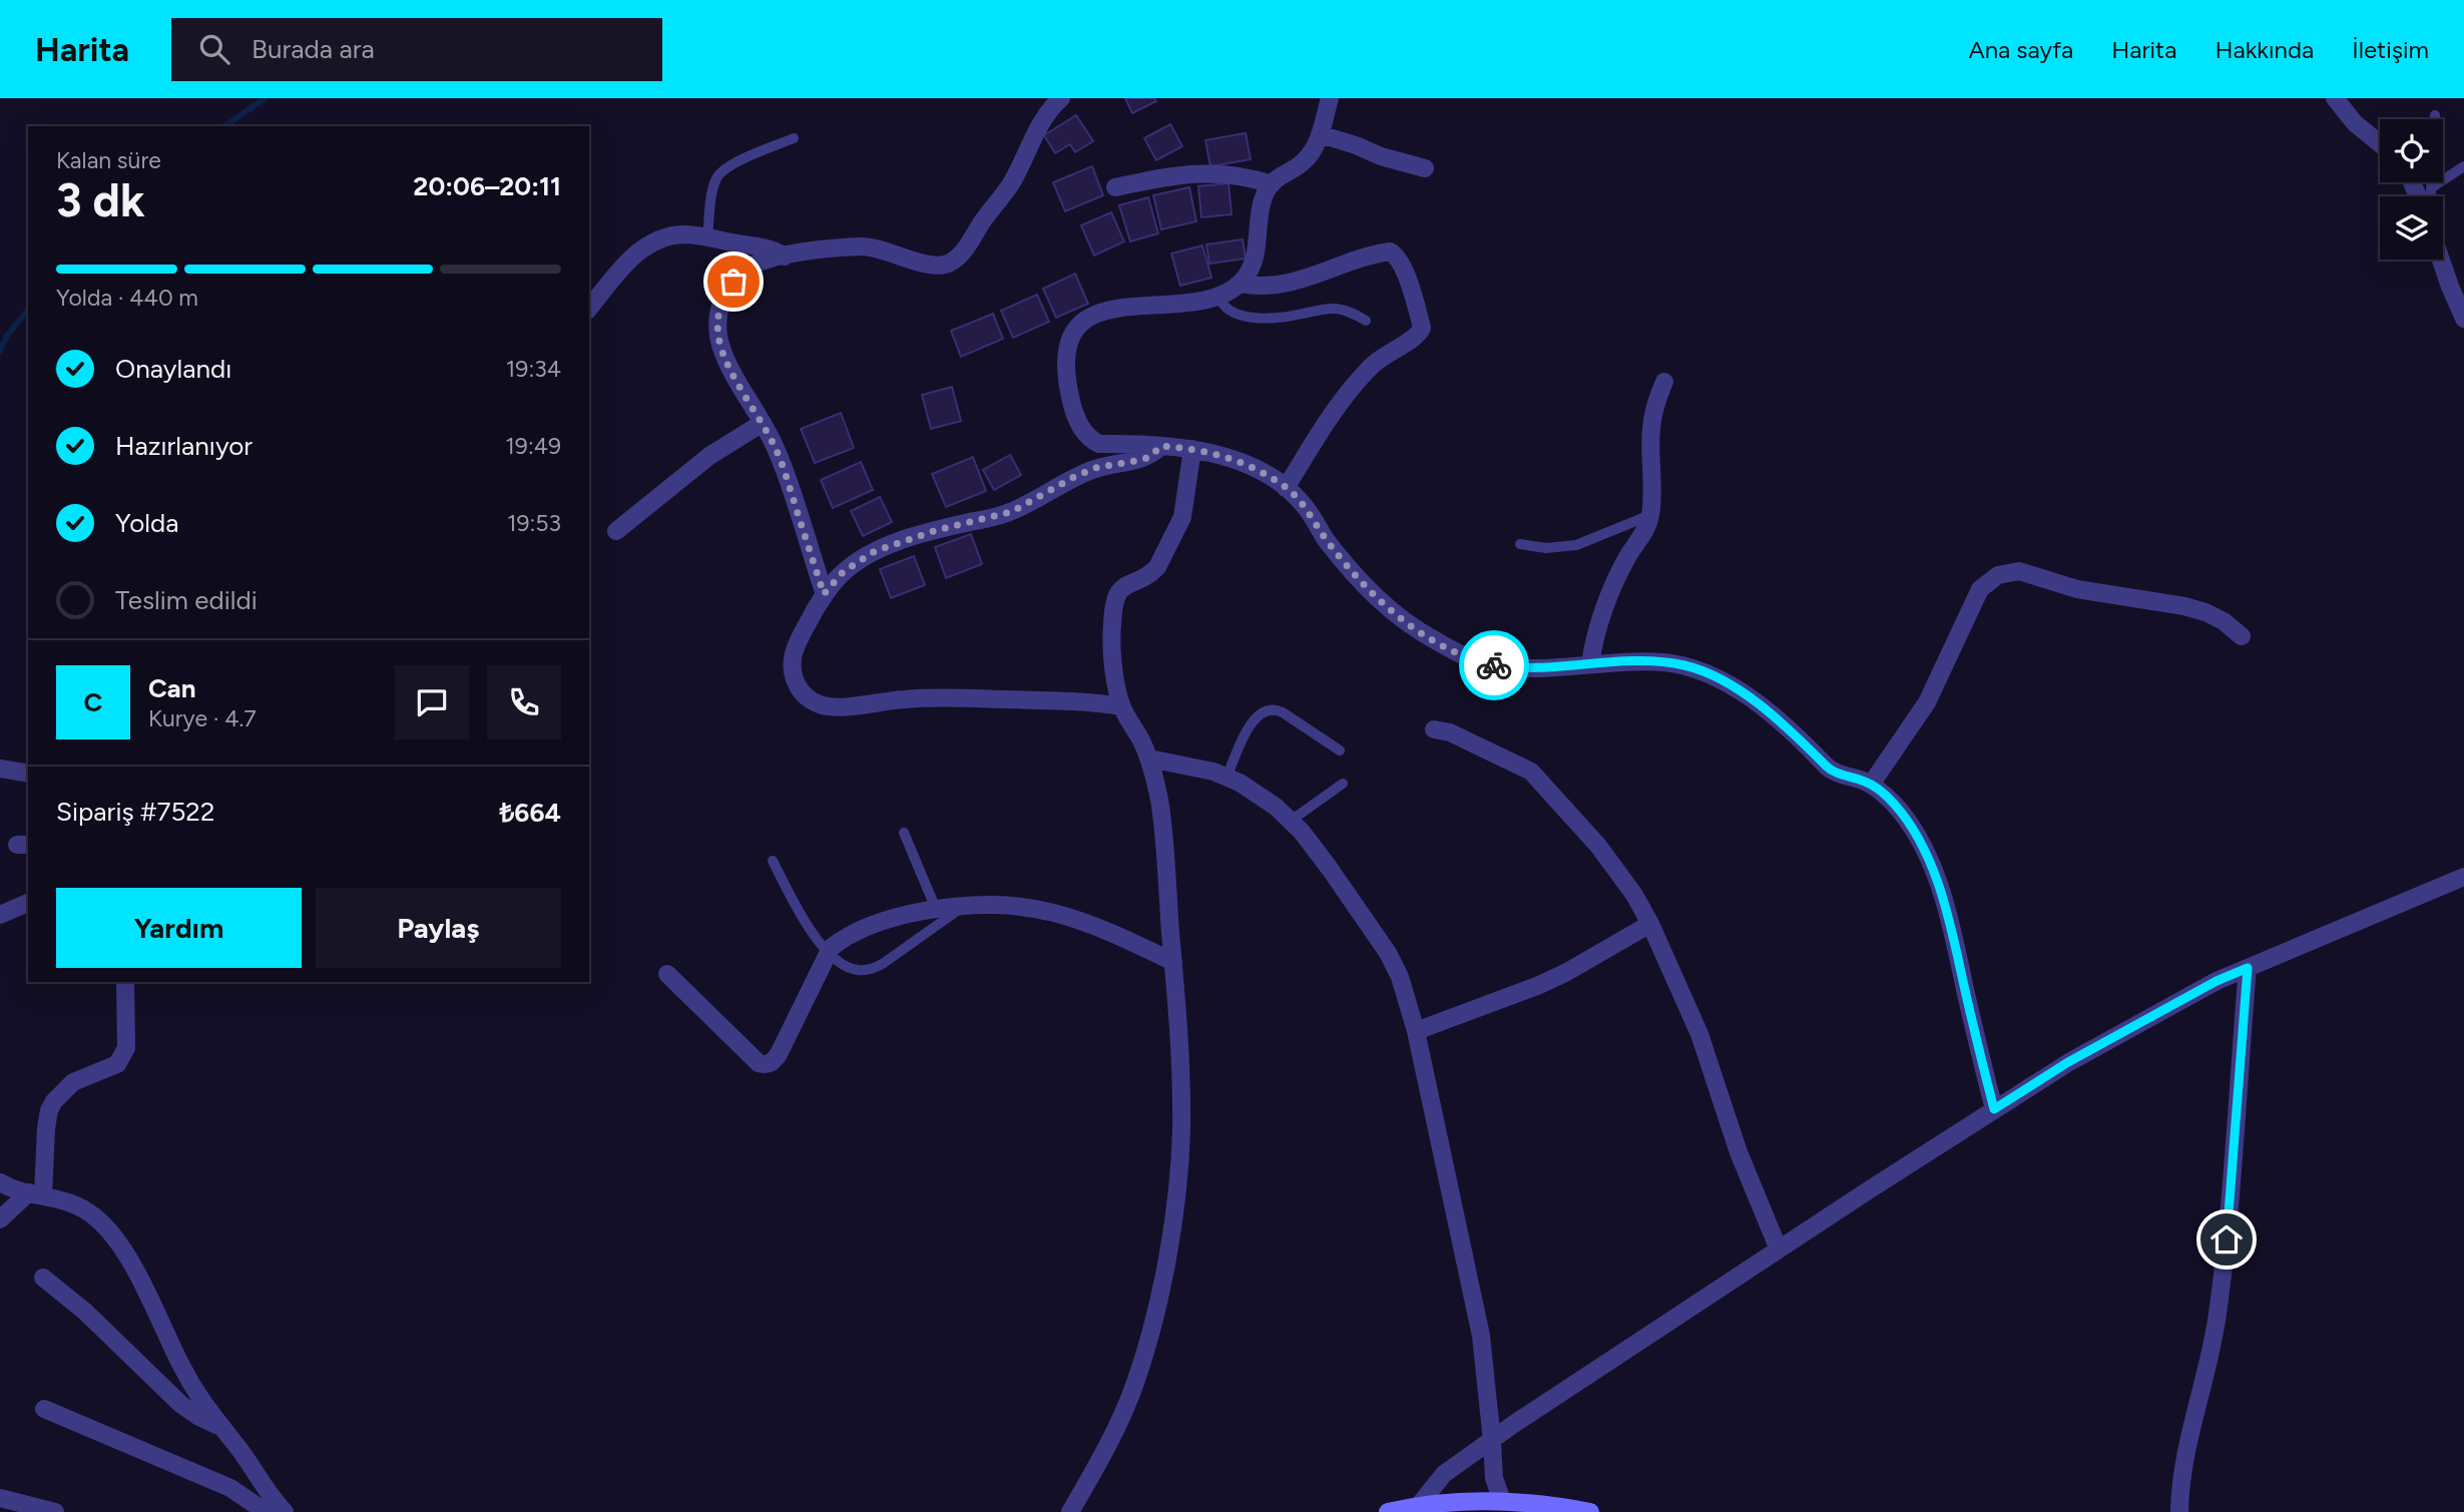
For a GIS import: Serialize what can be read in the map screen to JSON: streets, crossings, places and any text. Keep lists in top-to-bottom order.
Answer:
{
  "page": {
    "header": "Harita",
    "search": "Burada ara",
    "nav": [
      "Ana sayfa",
      "Harita",
      "Hakkında",
      "İletişim"
    ],
    "heading": ["3 dk", "Kalan süre", "20:06–20:11"],
    "panel": [
      "Can",
      "Kurye · 4.7",
      "Sipariş #7522",
      "₺664"
    ],
    "bar": "Yolda · 440 m",
    "list": [
      ["Onaylandı", "19:34"],
      ["Hazırlanıyor", "19:49"],
      ["Yolda", "19:53"],
      "Teslim edildi"
    ],
    "round": "C",
    "buttons": ["Yardım", "Paylaş"]
  }
}
